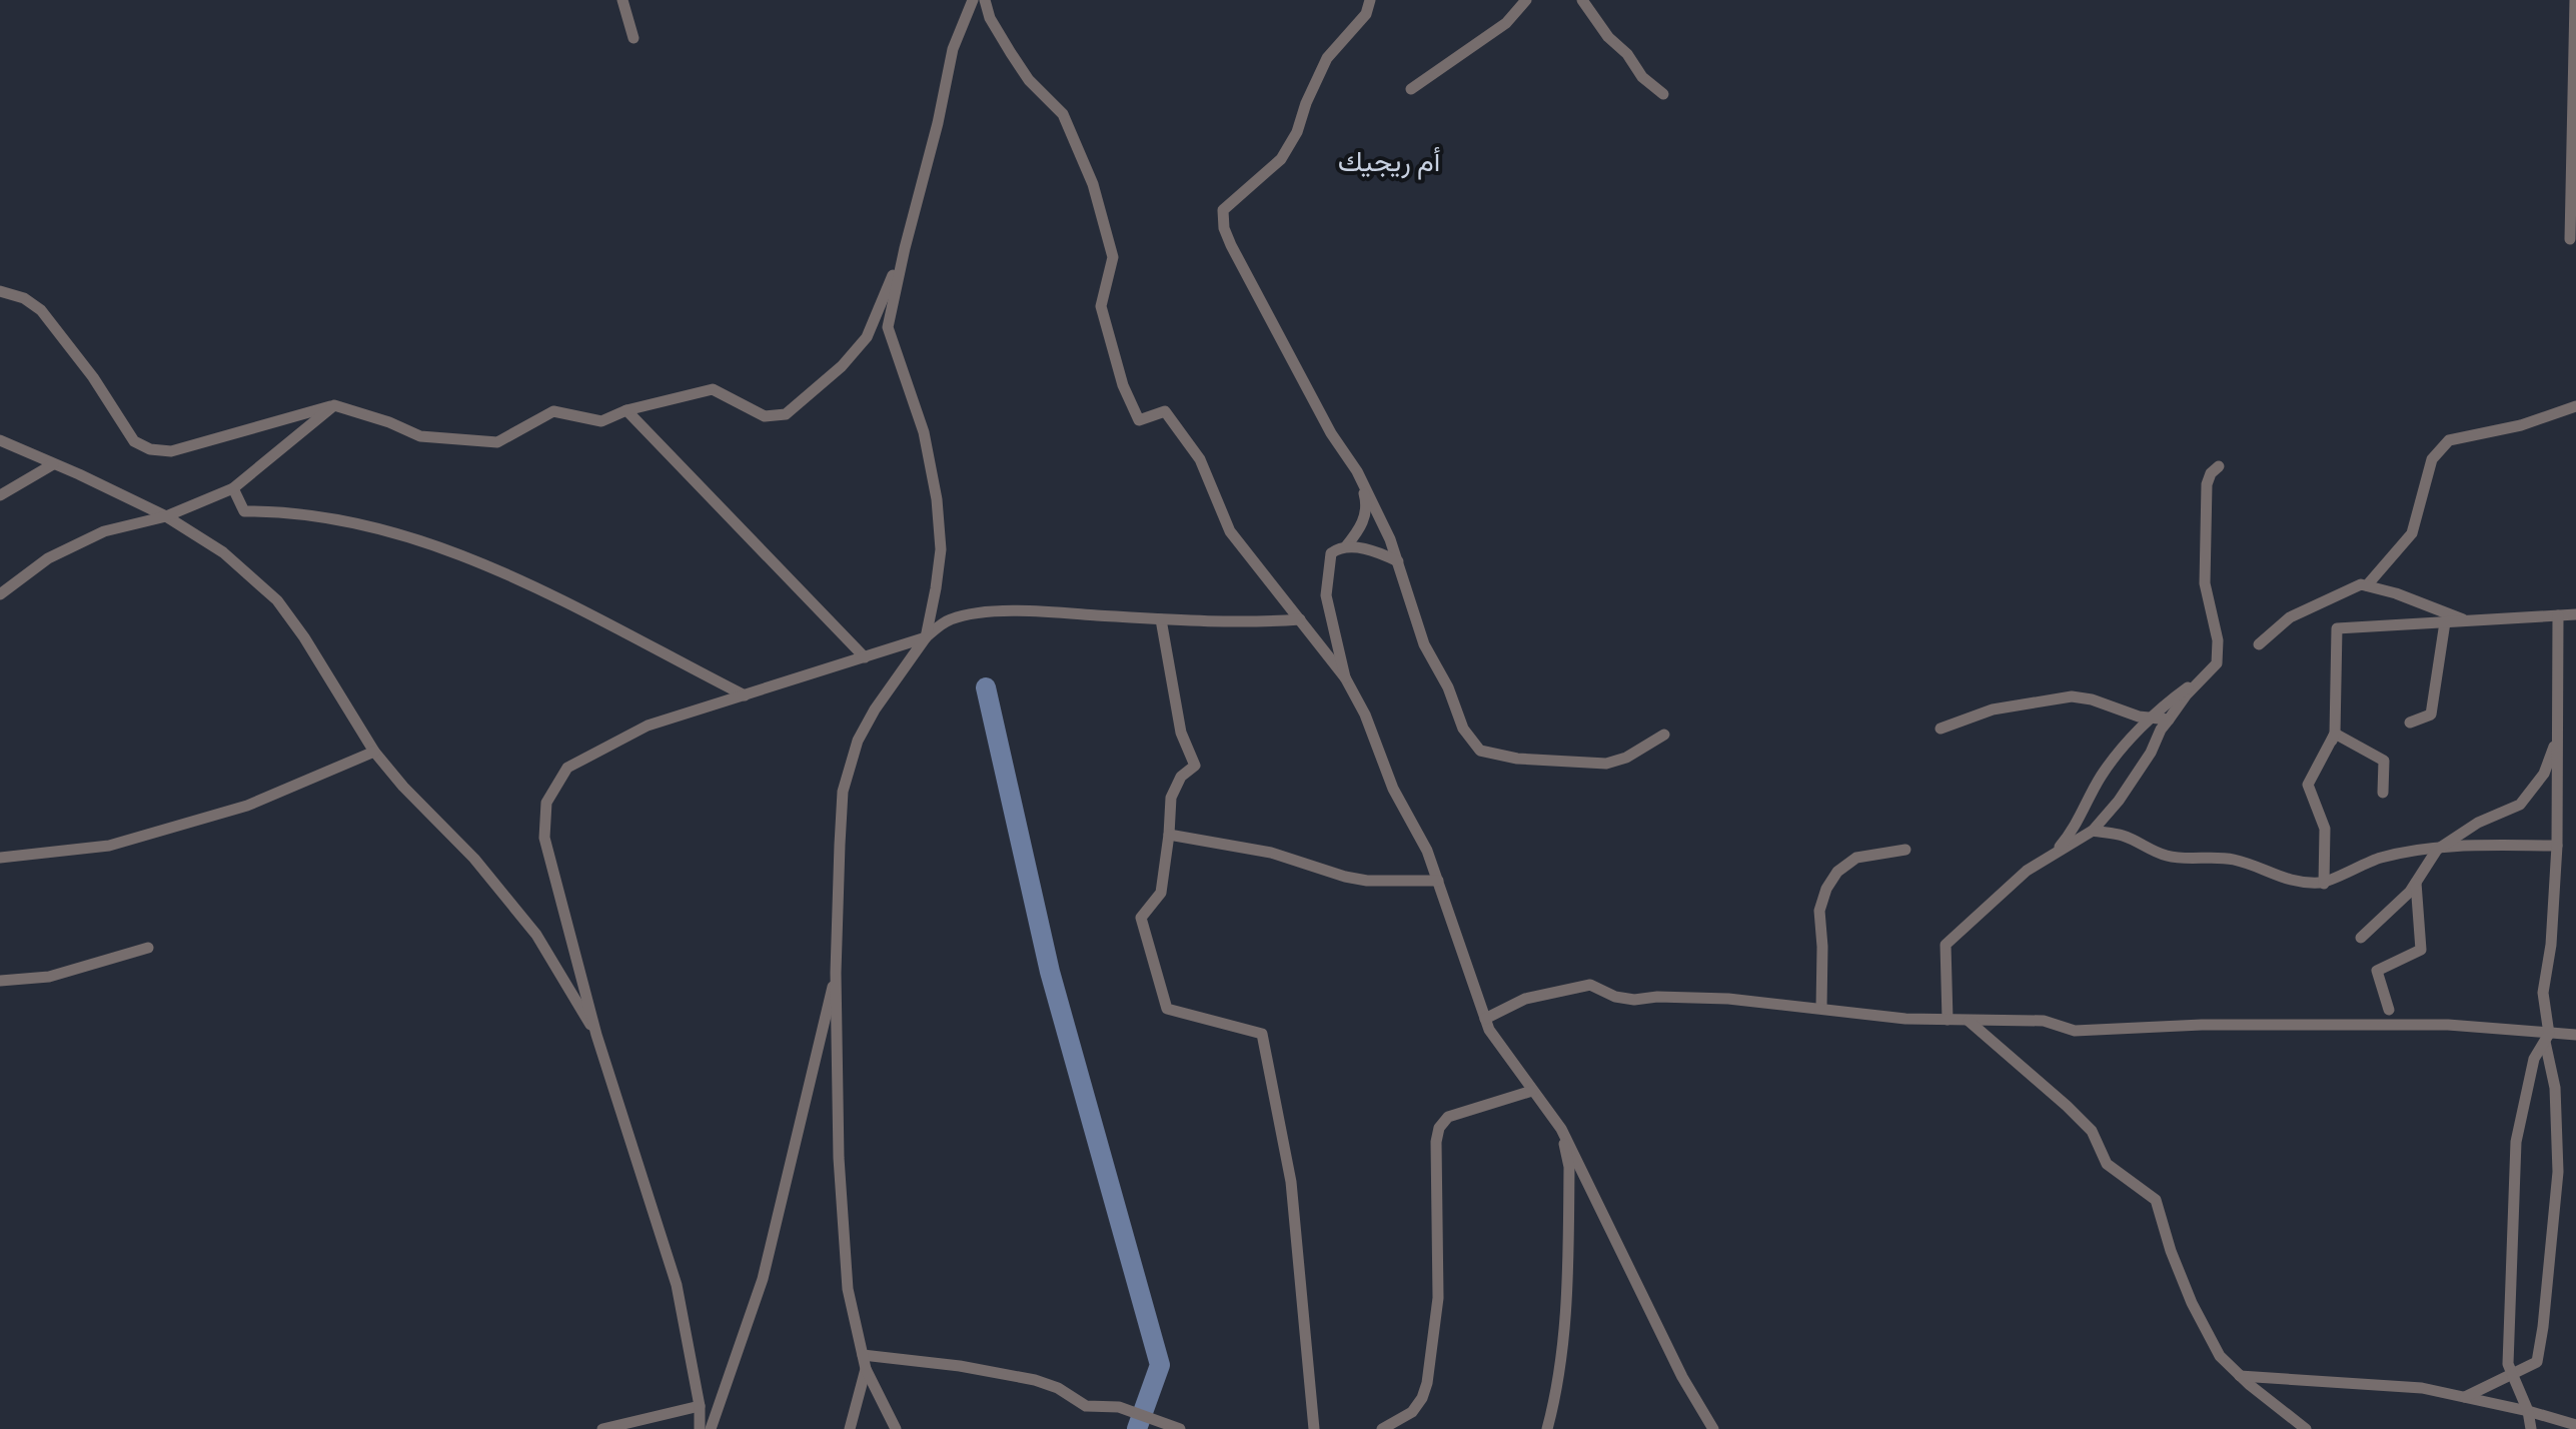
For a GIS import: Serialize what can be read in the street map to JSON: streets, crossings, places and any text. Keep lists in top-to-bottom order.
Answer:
{
  "districts": ["أم ريجيك"]
}
